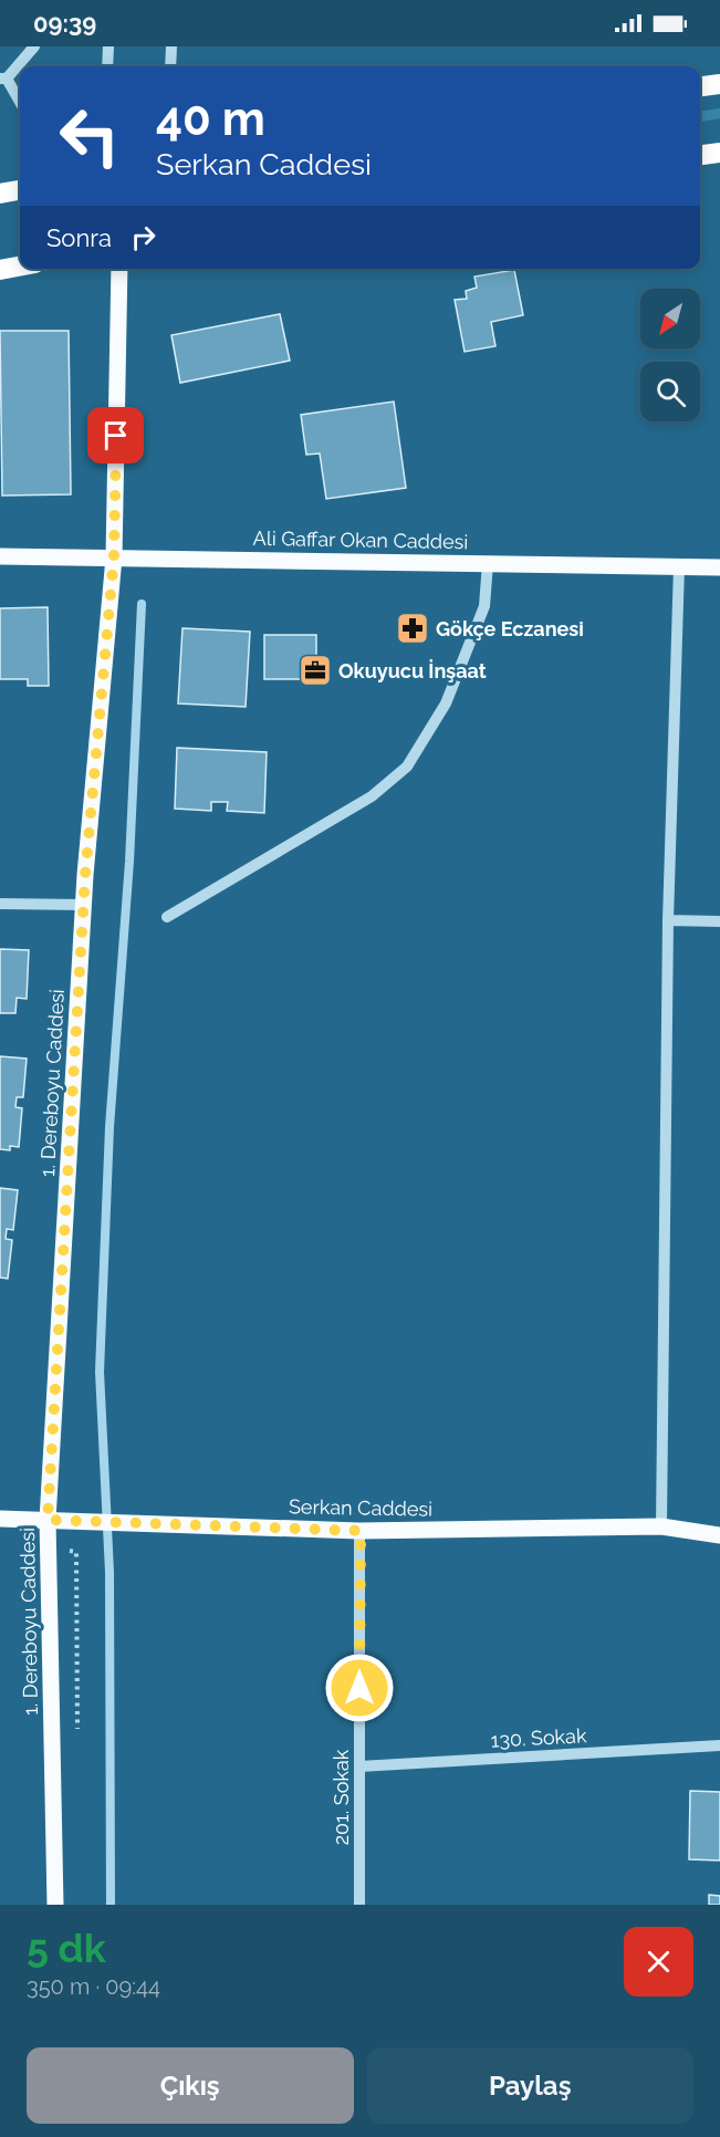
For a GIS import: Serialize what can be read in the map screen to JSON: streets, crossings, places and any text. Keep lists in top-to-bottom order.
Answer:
{
  "streets": {
    "main road": ["Ali Gaffar Okan Caddesi", "1. Dereboyu Caddesi", "Serkan Caddesi"],
    "street": ["130. Sokak", "201. Sokak"]
  },
  "crossings": [
    ["Ali Gaffar Okan Caddesi", "1. Dereboyu Caddesi"],
    ["1. Dereboyu Caddesi", "Serkan Caddesi"],
    ["Serkan Caddesi", "201. Sokak"],
    ["130. Sokak", "201. Sokak"]
  ],
  "places": {
    "pharmacy": ["Gökçe Eczanesi"],
    "office": ["Okuyucu İnşaat"]
  },
  "north": "bottom left",
  "page": {
    "status": "09:39",
    "turn": ["40 m", "Serkan Caddesi"],
    "then": "Sonra",
    "heading": ["5 dk", "350 m · 09:44"],
    "buttons": ["Çıkış", "Paylaş"]
  }
}
